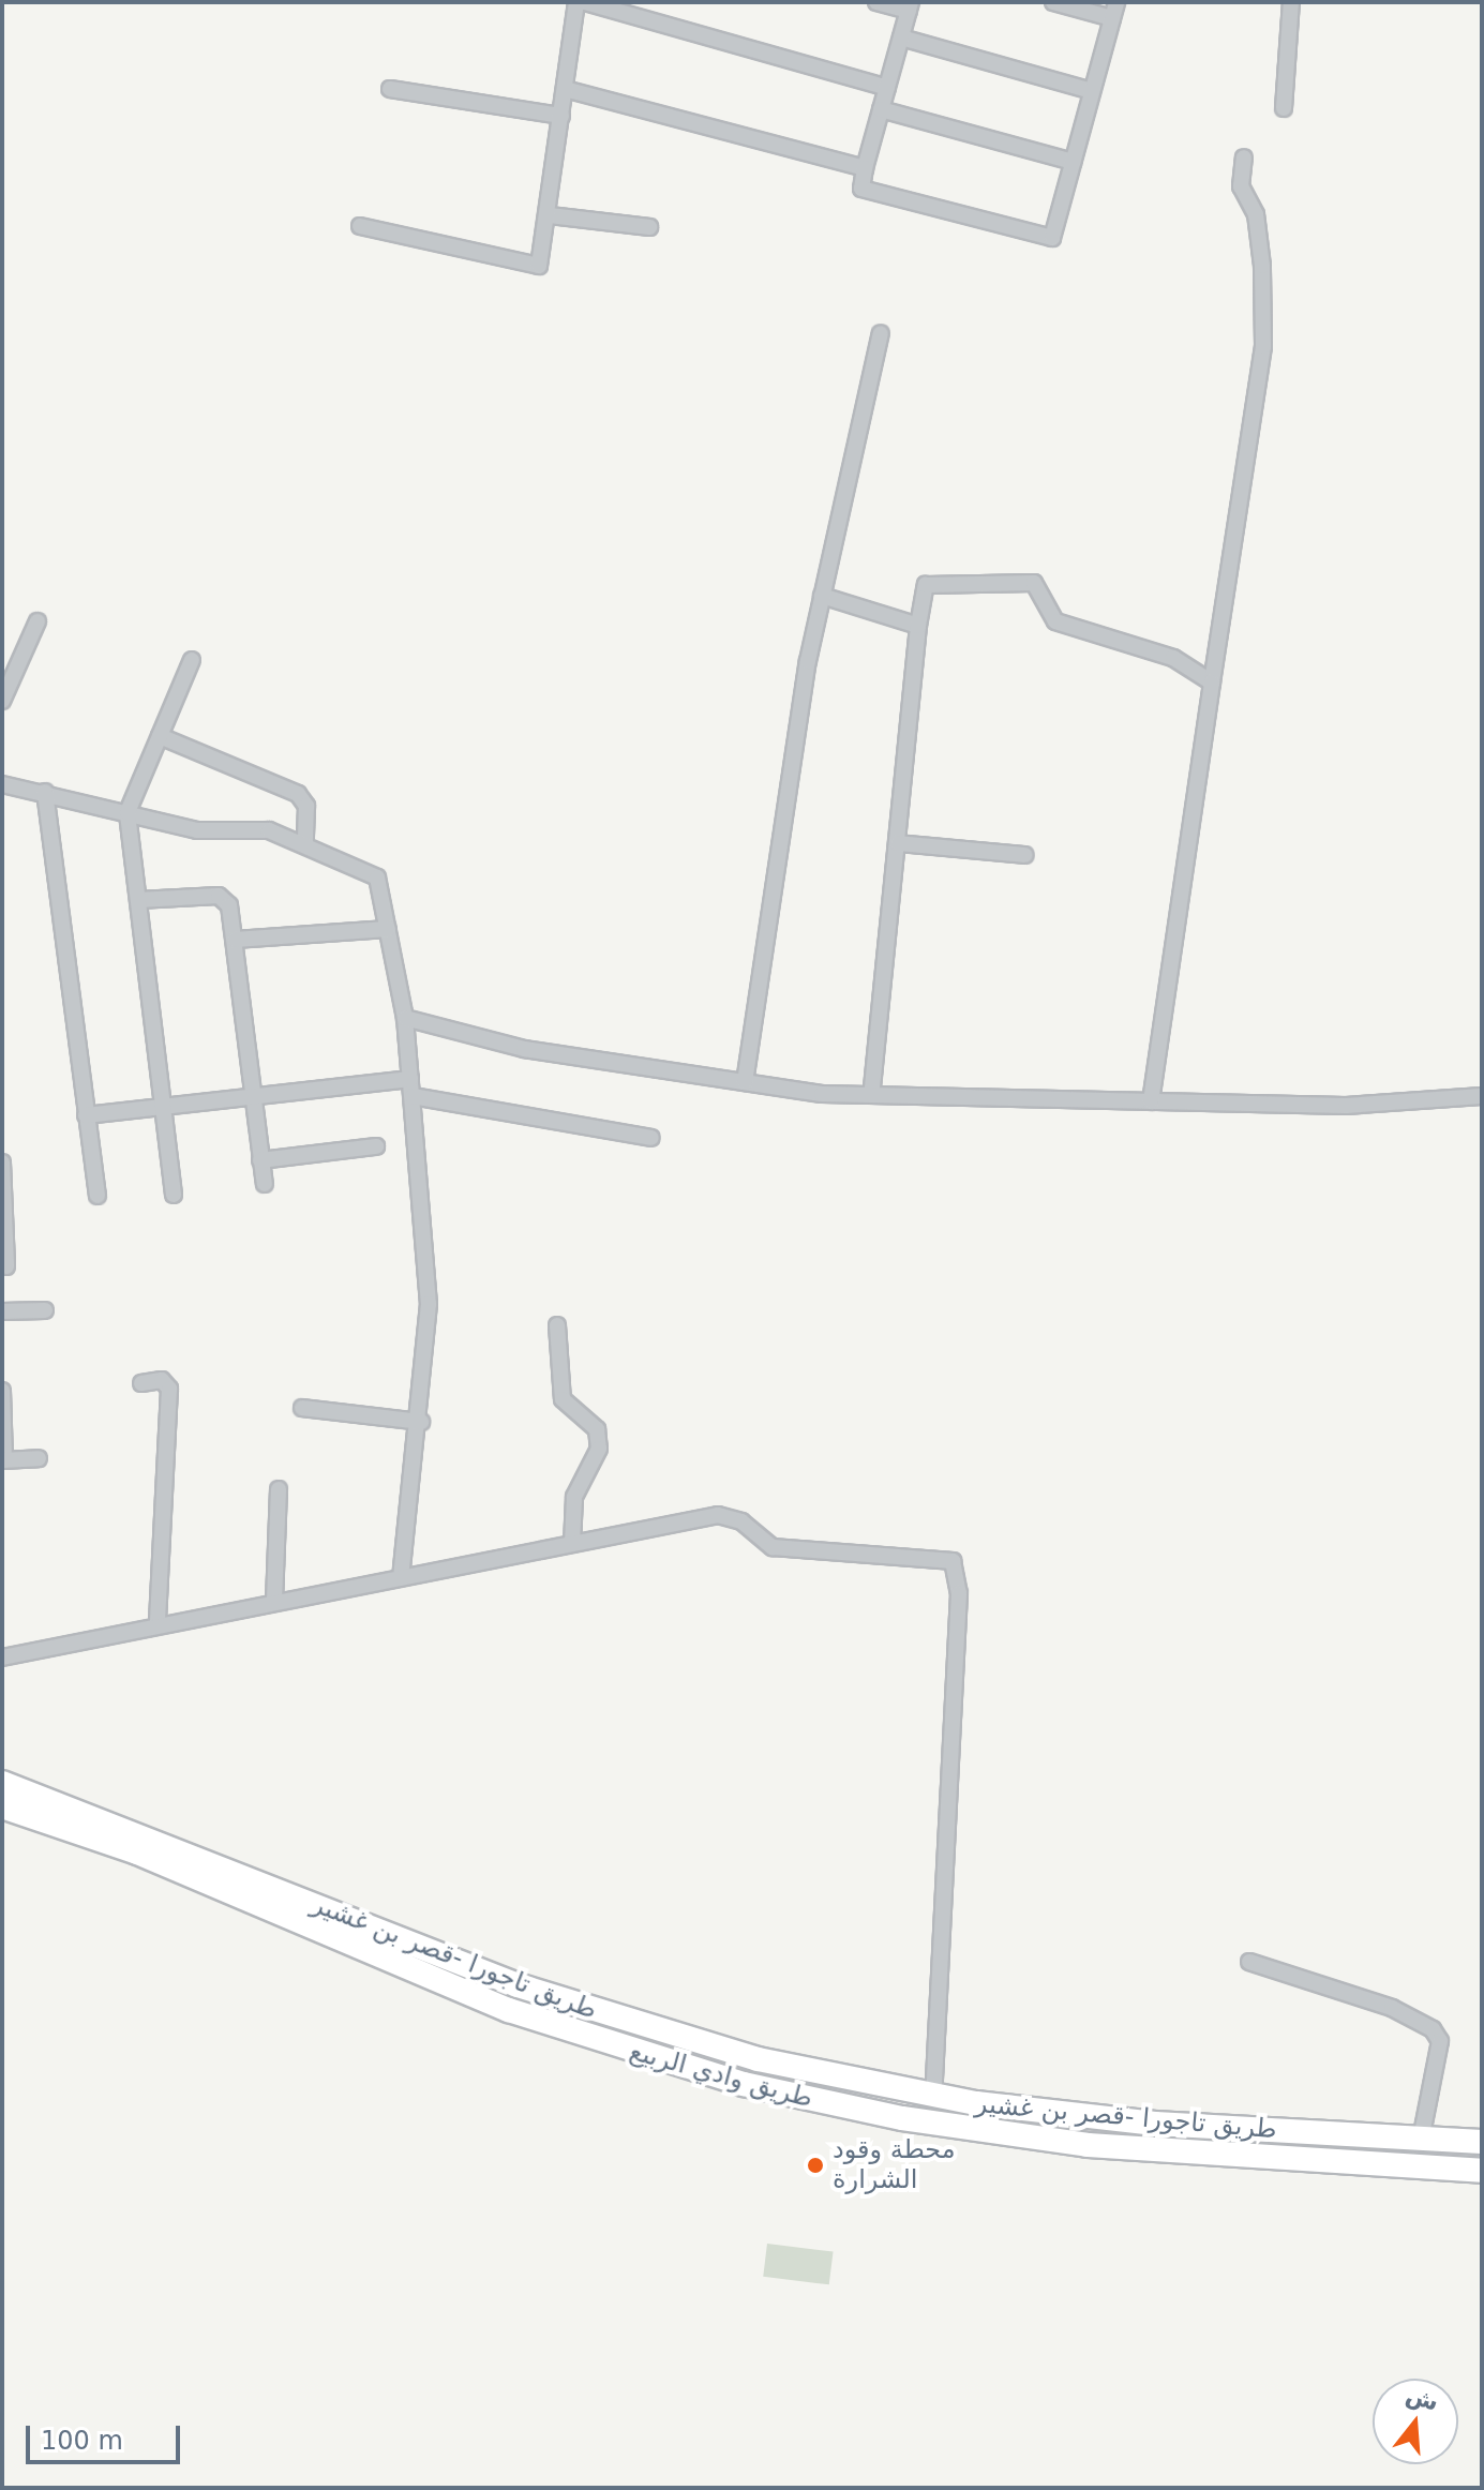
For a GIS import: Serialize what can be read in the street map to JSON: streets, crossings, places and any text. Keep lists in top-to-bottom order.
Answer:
{
  "streets": {
    "highway": ["طريق تاجورا -قصر بن غشير", "طريق وادي الربيع"]
  },
  "places": ["محطة وقود الشرارة"],
  "scale_bar": "100 m",
  "north": "top"
}
